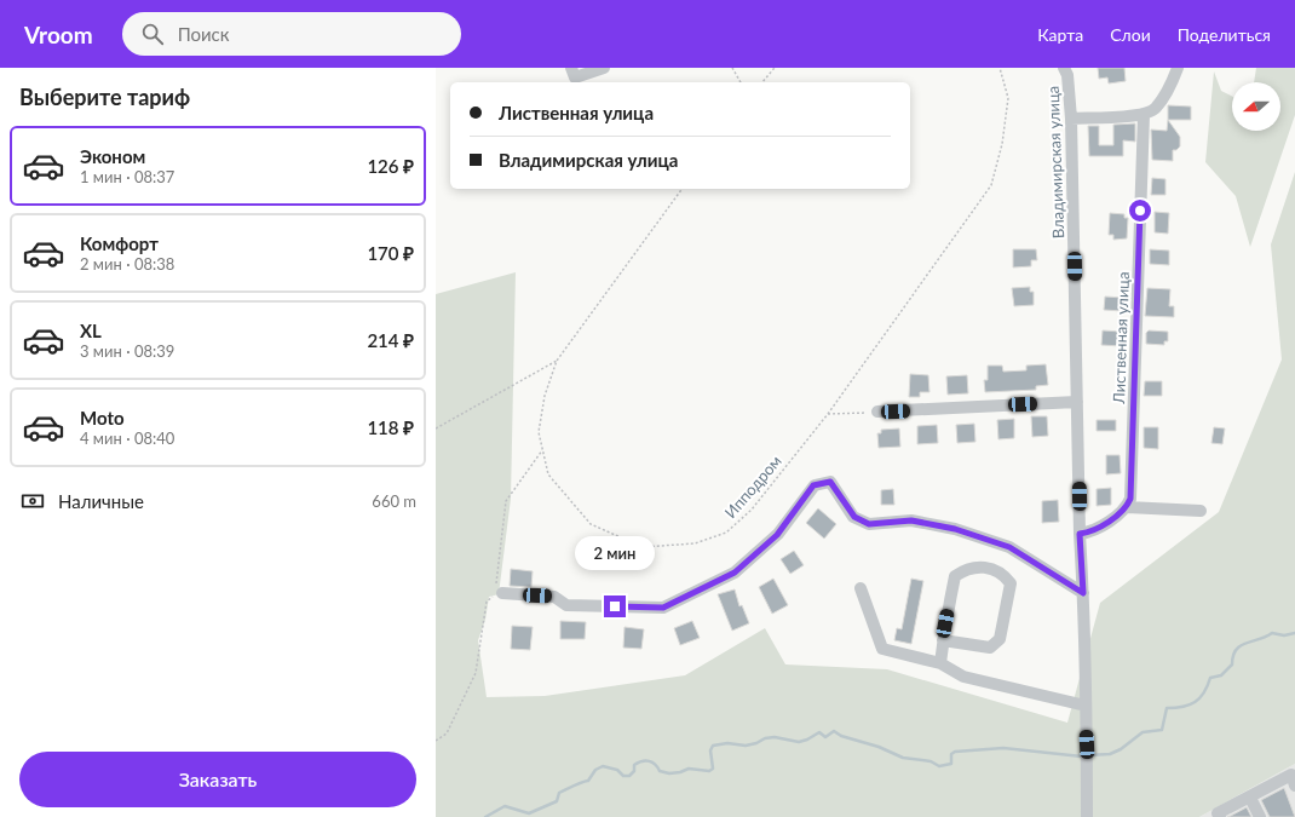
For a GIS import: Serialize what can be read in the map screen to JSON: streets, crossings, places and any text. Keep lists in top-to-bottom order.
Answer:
{
  "streets": {
    "street": ["Владимирская улица", "Лиственная улица"],
    "path": ["Ипподром"]
  },
  "north": "left",
  "page": {
    "header": "Vroom",
    "search": "Поиск",
    "nav": ["Карта", "Слои", "Поделиться"],
    "heading": "Выберите тариф",
    "banner": ["Лиственная улица", "Владимирская улица"],
    "list": [
      {
        "name": "Эконом",
        "note": "1 мин · 08:37",
        "value": "126 ₽"
      },
      {
        "name": "Комфорт",
        "note": "2 мин · 08:38",
        "value": "170 ₽"
      },
      {
        "name": "XL",
        "note": "3 мин · 08:39",
        "value": "214 ₽"
      },
      {
        "name": "Moto",
        "note": "4 мин · 08:40",
        "value": "118 ₽"
      }
    ],
    "pay": ["Наличные", "660 m"],
    "bubble": "2 мин",
    "buttons": "Заказать"
  }
}
